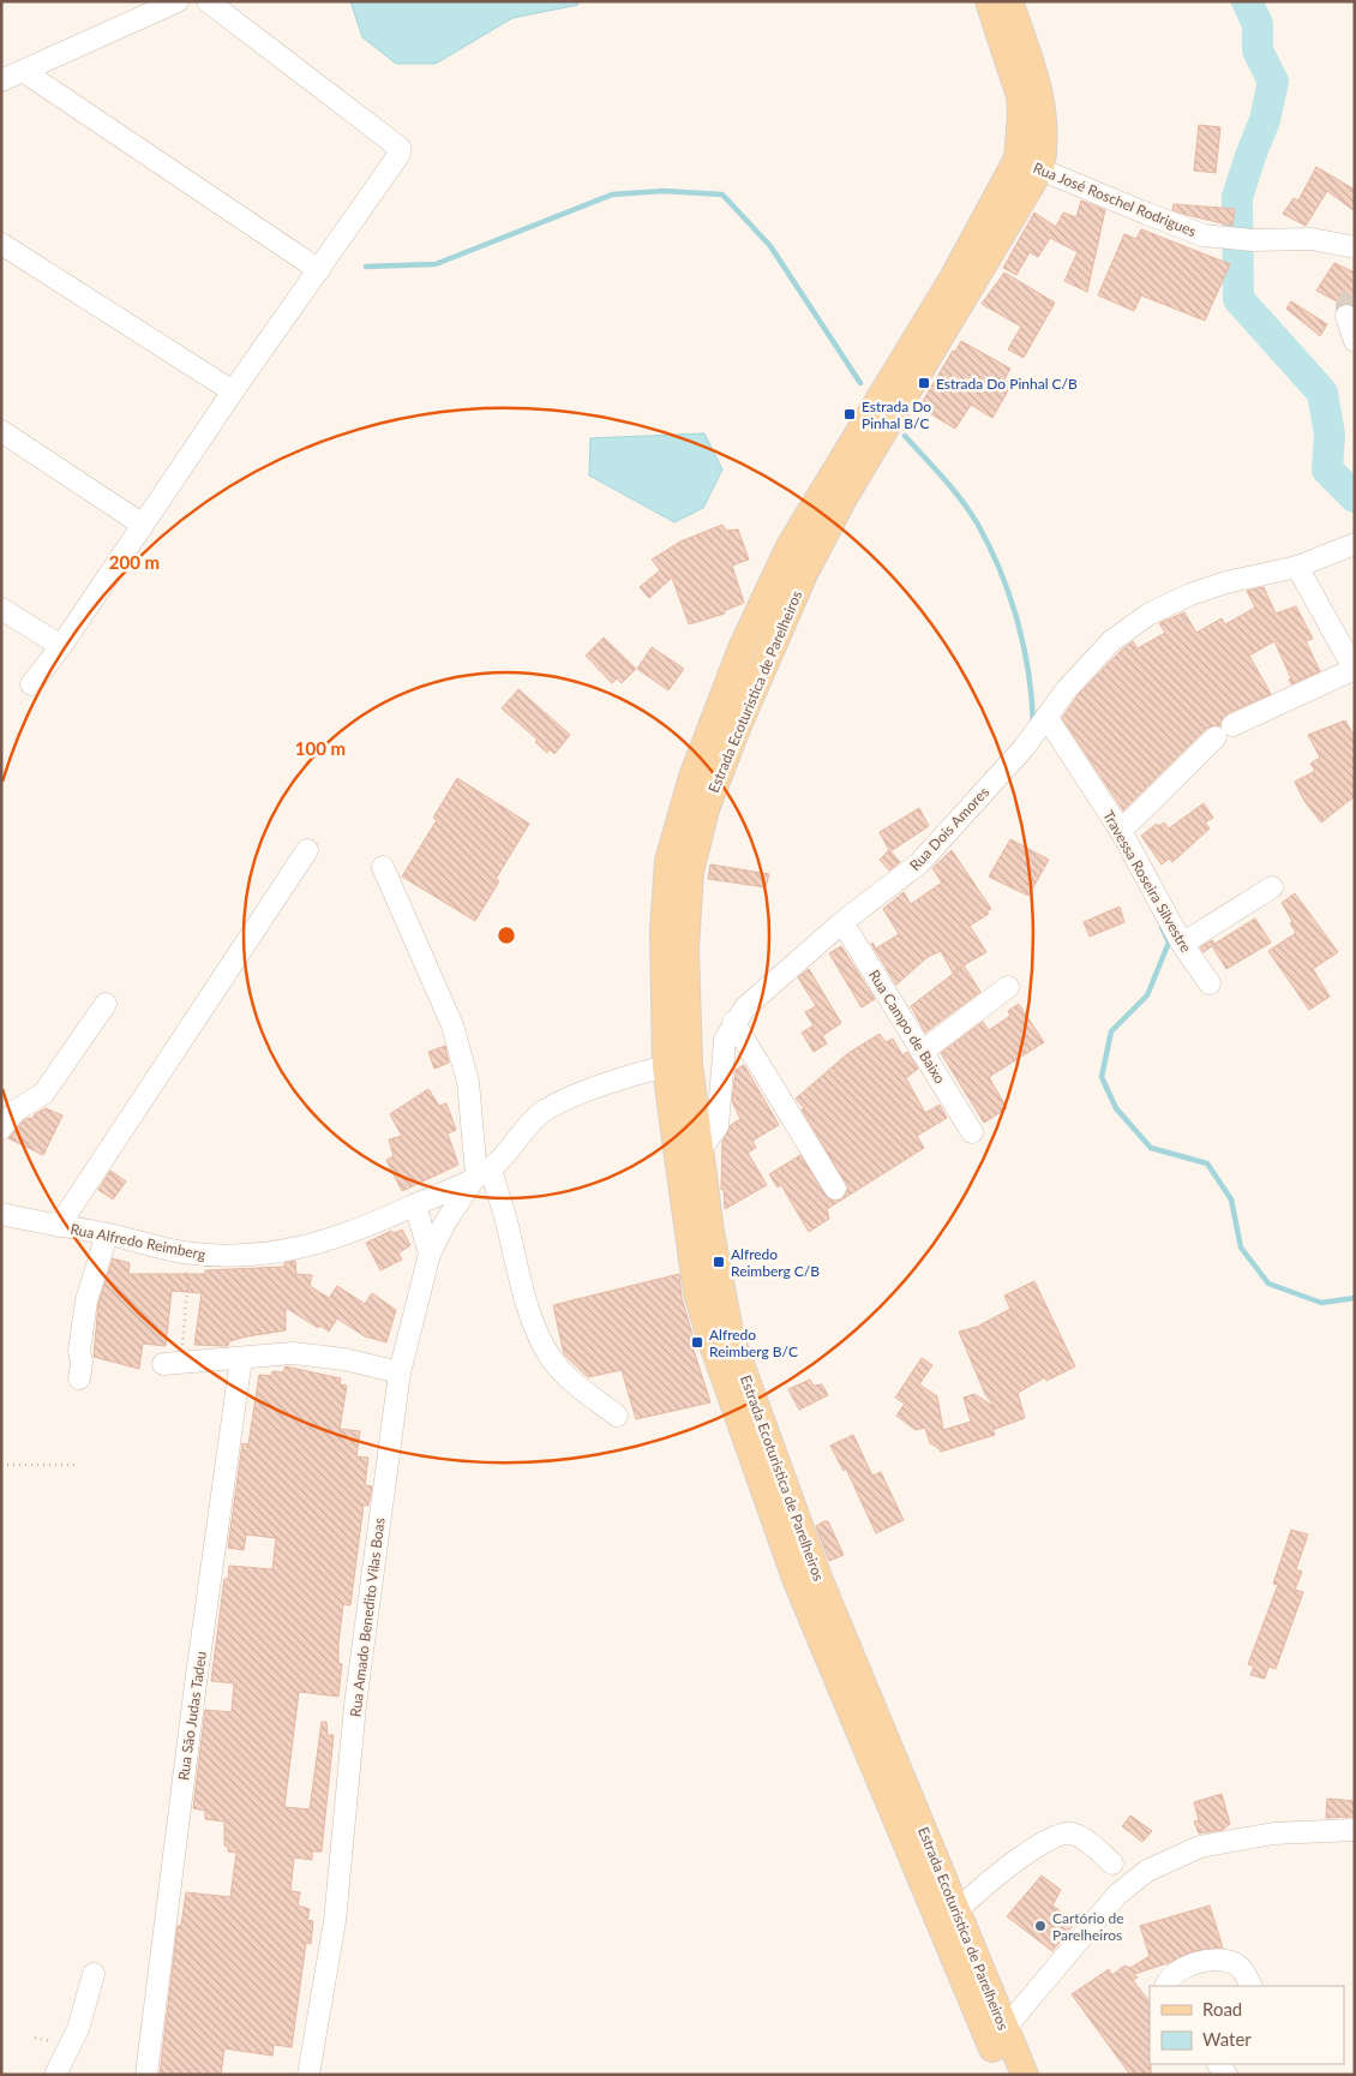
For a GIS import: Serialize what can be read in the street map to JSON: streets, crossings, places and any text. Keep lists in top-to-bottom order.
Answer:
{
  "streets": {
    "main road": ["Estrada Ecoturistica de Parelheiros"],
    "street": [
      "Rua José Roschel Rodrigues",
      "Rua Dois Amores",
      "Travessa Roseira Silvestre",
      "Rua Campo de Baixo",
      "Rua Alfredo Reimberg",
      "Rua Amado Benedito Vilas Boas",
      "Rua São Judas Tadeu"
    ]
  },
  "crossings": [
    ["Rua José Roschel Rodrigues", "Estrada Ecoturistica de Parelheiros"],
    ["Estrada Ecoturistica de Parelheiros", "Rua Dois Amores"],
    ["Rua Dois Amores", "Travessa Roseira Silvestre"],
    ["Rua Dois Amores", "Rua Campo de Baixo"],
    ["Rua Alfredo Reimberg", "Rua Amado Benedito Vilas Boas"]
  ],
  "places": {
    "transit": [
      "Estrada Do Pinhal C/B",
      "Estrada Do Pinhal B/C",
      "Alfredo Reimberg C/B",
      "Alfredo Reimberg B/C"
    ],
    "other": ["Cartório de Parelheiros"]
  },
  "legend": ["Road", "Water"],
  "rings": ["200 m", "100 m"]
}
